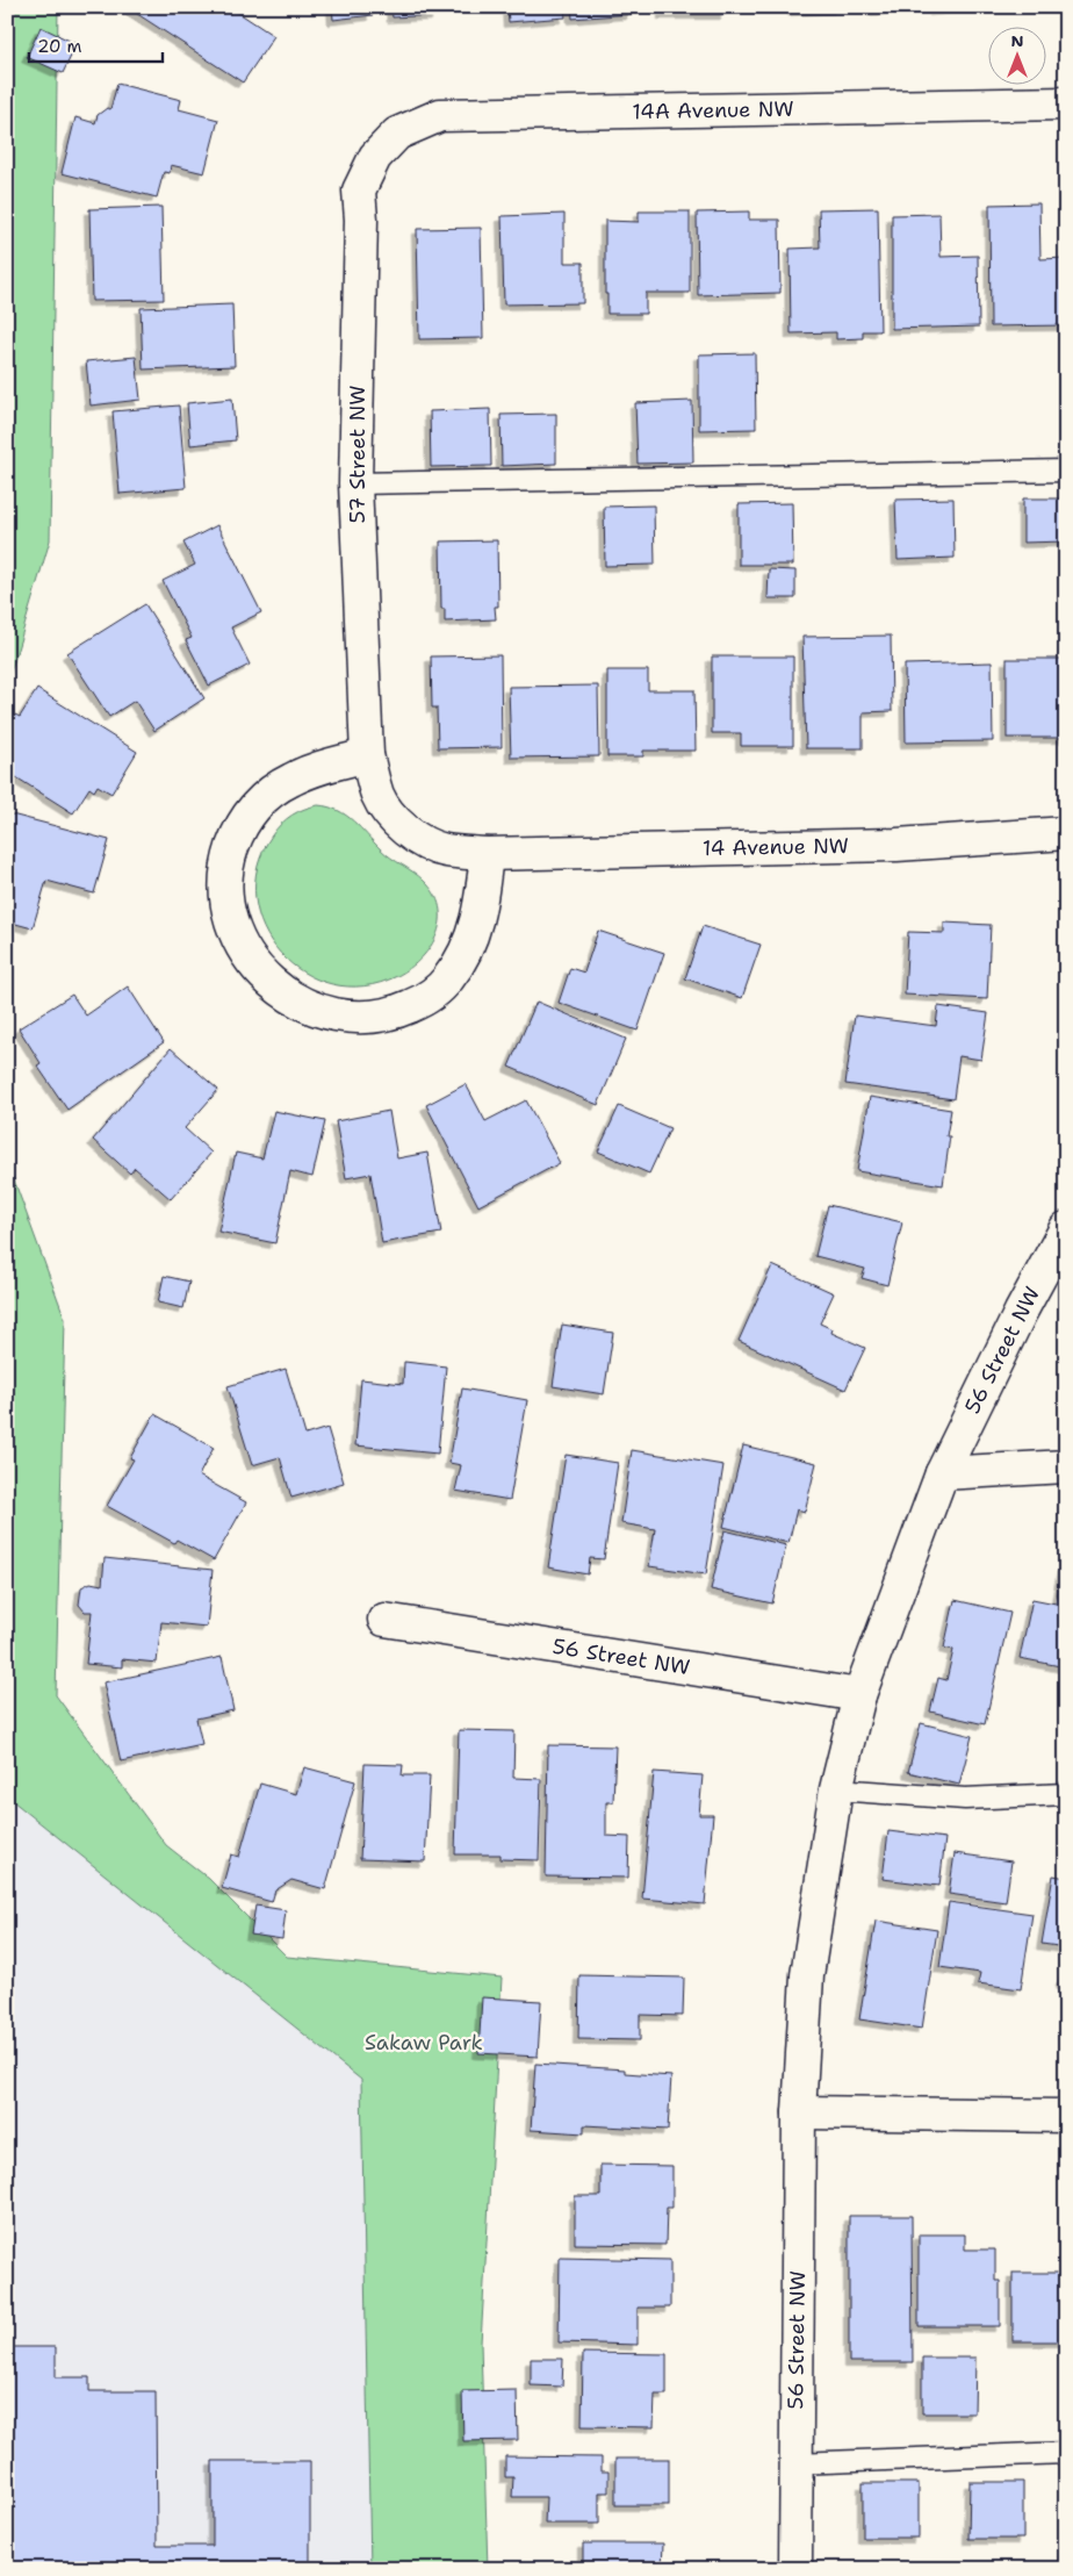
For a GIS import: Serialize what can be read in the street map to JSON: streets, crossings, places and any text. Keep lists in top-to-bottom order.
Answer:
{
  "streets": {
    "street": [
      "14A Avenue NW",
      "57 Street NW",
      "14 Avenue NW",
      "56 Street NW"
    ]
  },
  "crossings": [
    ["14A Avenue NW", "57 Street NW"],
    ["57 Street NW", "14 Avenue NW"]
  ],
  "parks": ["Sakaw Park"],
  "scale_bar": "20 m",
  "north": "top"
}
